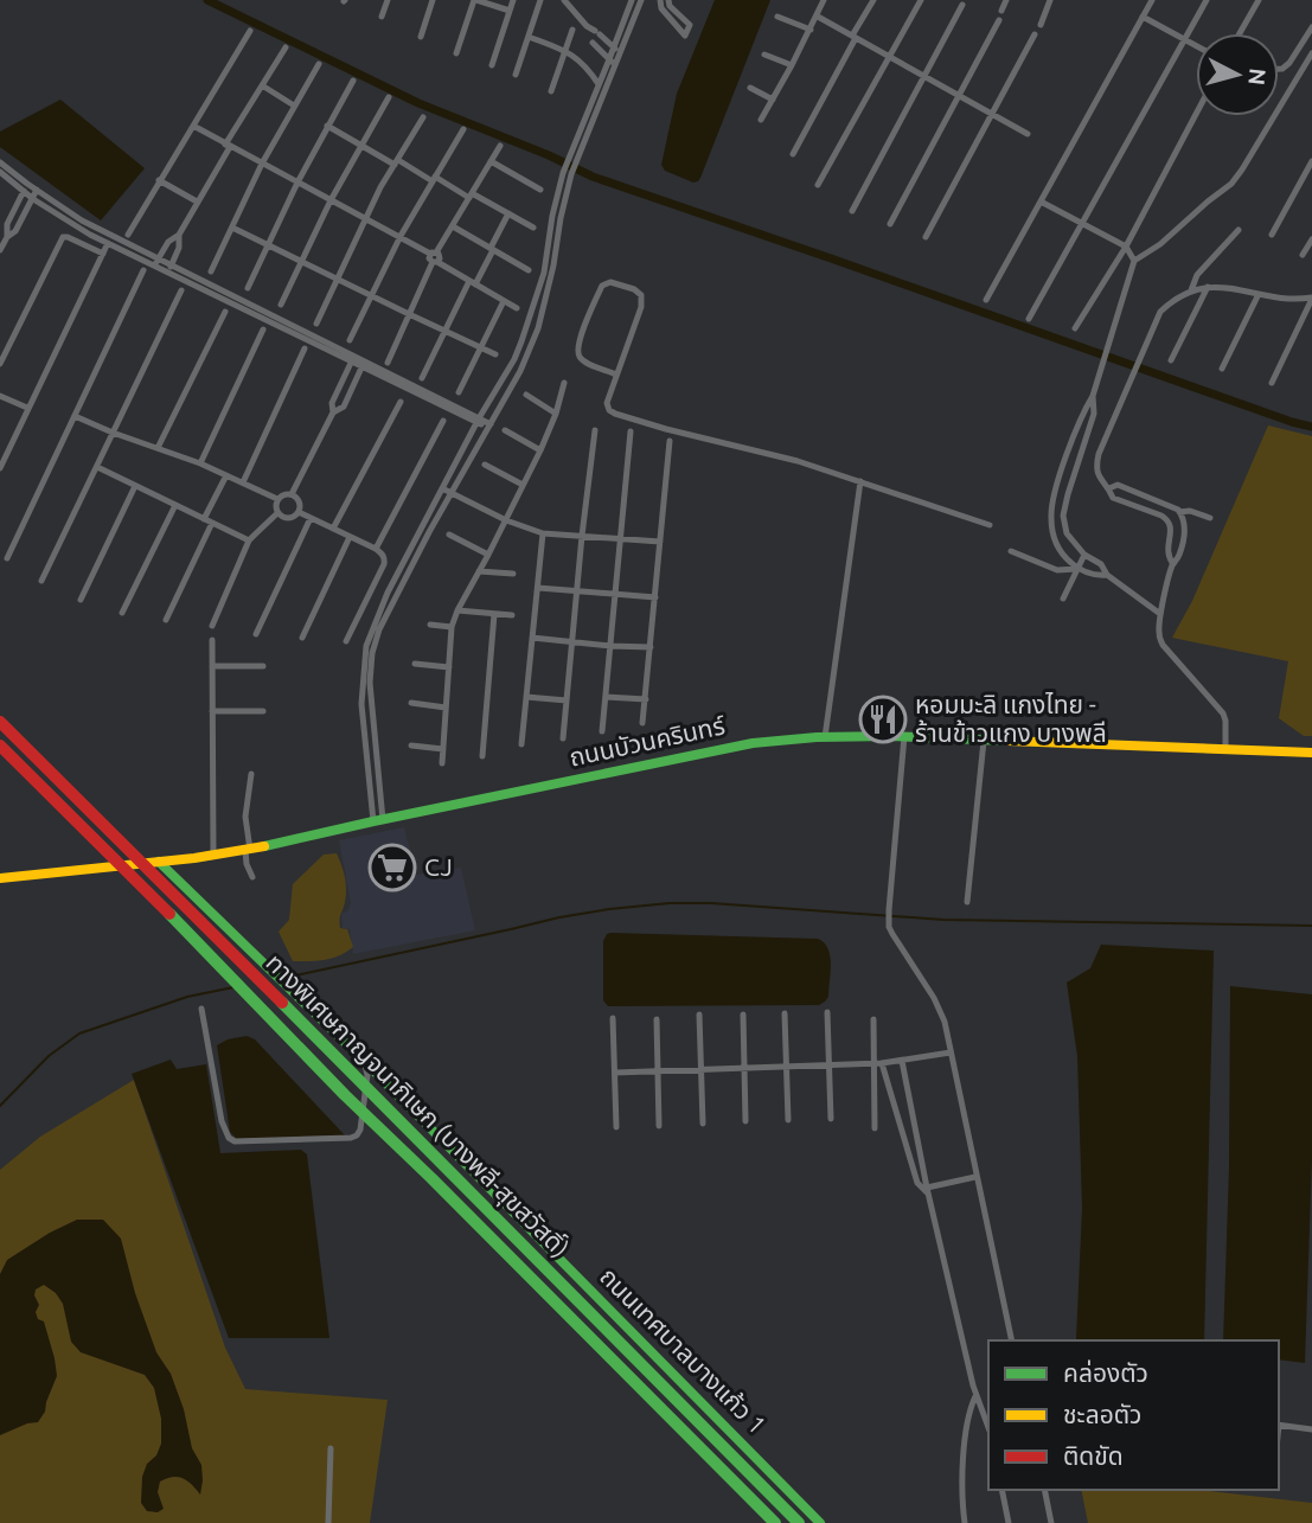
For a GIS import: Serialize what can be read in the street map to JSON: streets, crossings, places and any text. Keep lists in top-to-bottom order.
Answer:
{
  "streets": {
    "main road": ["ถนนบัวนครินทร์", "ทางพิเศษกาญจนาภิเษก (บางพลี-สุขสวัสดิ์)", "ถนนเทศบาลบางแก้ว 1"]
  },
  "crossings": [
    ["ถนนบัวนครินทร์", "ถนนเทศบาลบางแก้ว 1"]
  ],
  "places": {
    "restaurant": ["หอมมะลิ เเกงไทย - ร้านข้าวแกง บางพลี"],
    "supermarket": ["CJ"]
  },
  "legend": ["คล่องตัว", "ชะลอตัว", "ติดขัด"],
  "north": "right"
}
